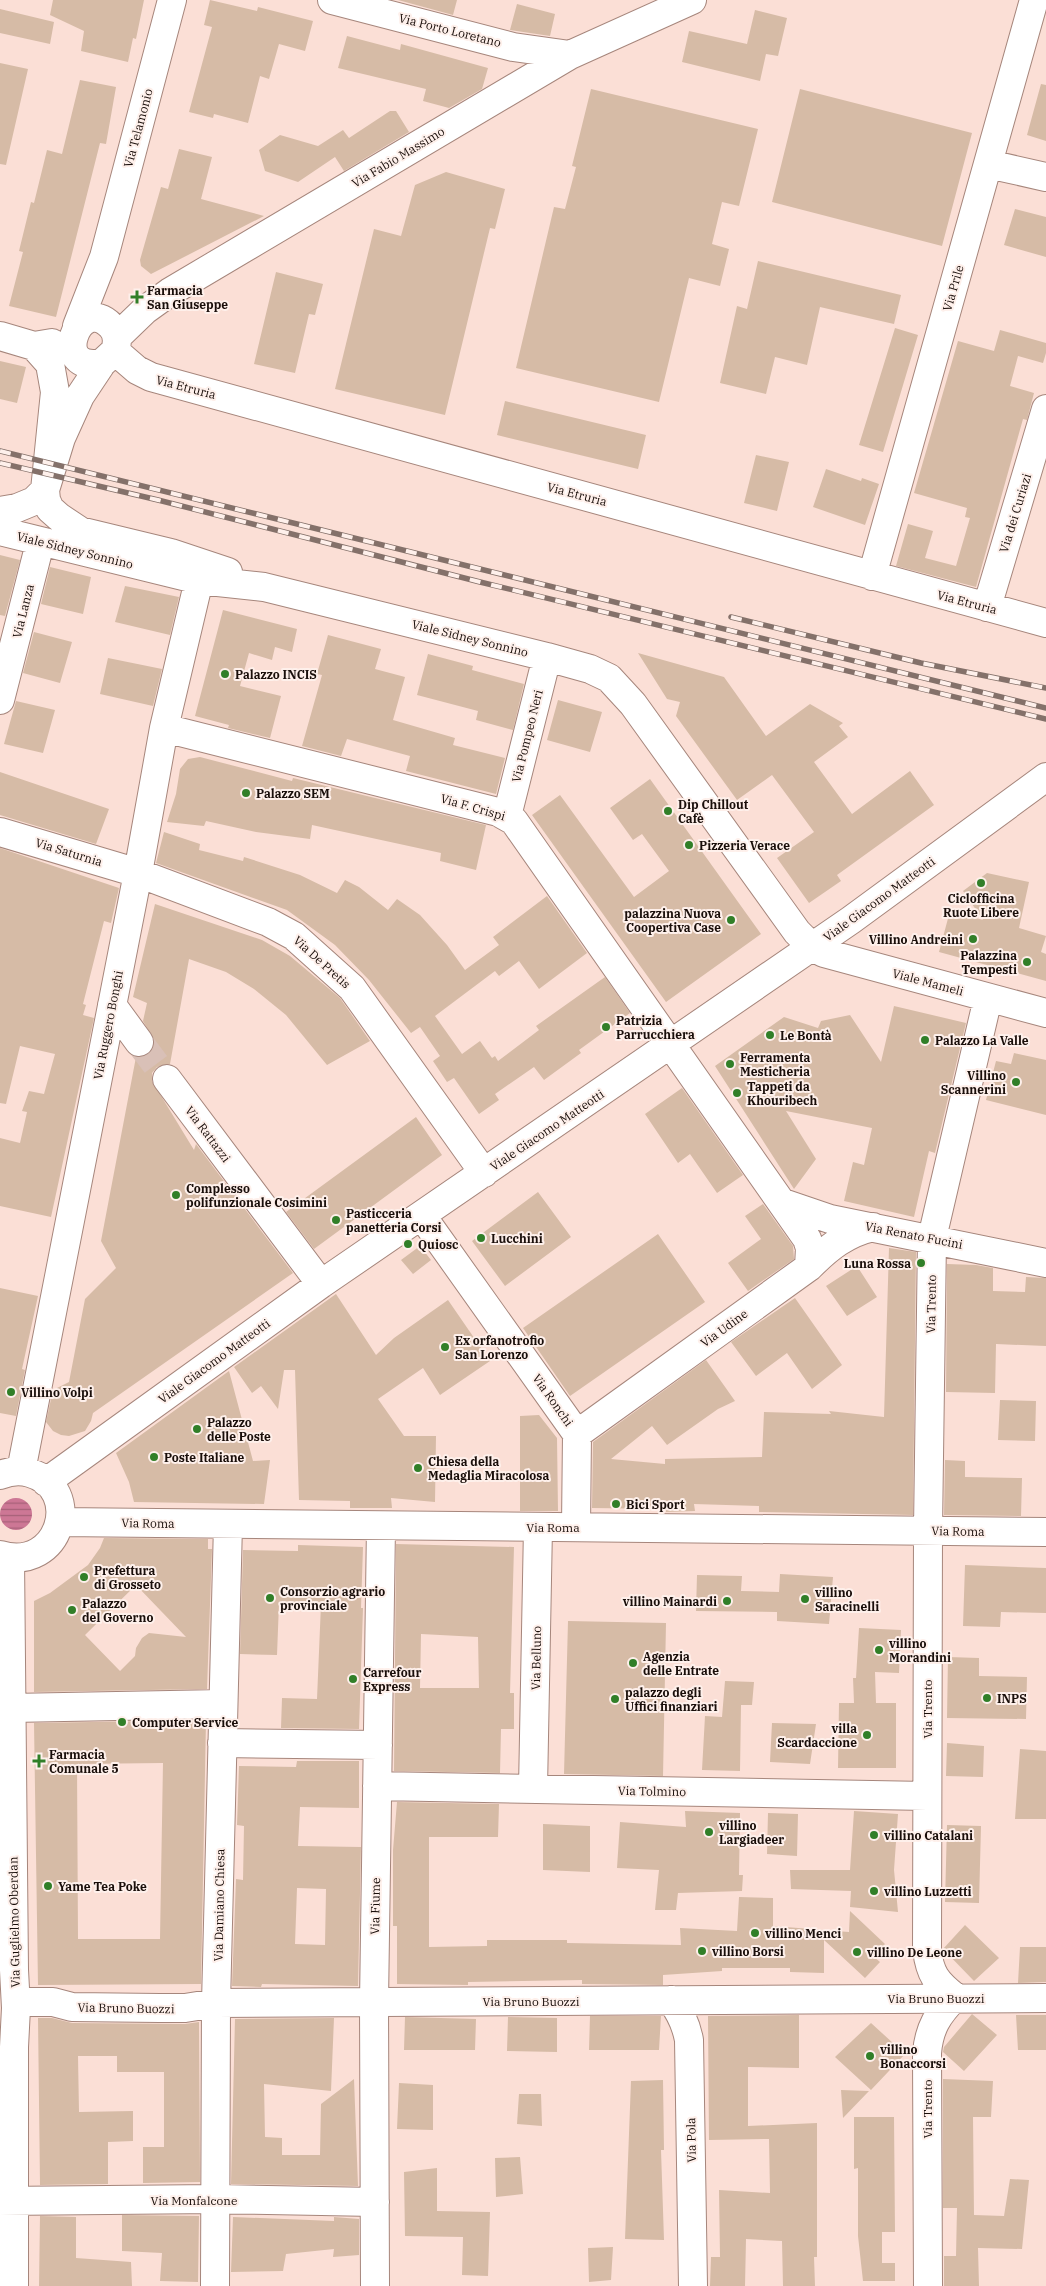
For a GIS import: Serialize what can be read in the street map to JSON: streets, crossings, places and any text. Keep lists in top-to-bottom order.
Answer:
{
  "streets": {
    "street": [
      "Via Porto Loretano",
      "Via Telamonio",
      "Via Fabio Massimo",
      "Via Prile",
      "Via Etruria",
      "Via dei Curiazi",
      "Viale Sidney Sonnino",
      "Via Lanza",
      "Via Pompeo Neri",
      "Via F. Crispi",
      "Via Saturnia",
      "Viale Giacomo Matteotti",
      "Via De Pretis",
      "Viale Mameli",
      "Via Ruggero Bonghi",
      "Via Rattazzi",
      "Via Renato Fucini",
      "Via Trento",
      "Via Udine",
      "Via Ronchi",
      "Via Roma",
      "Via Belluno",
      "Via Tolmino",
      "Via Damiano Chiesa",
      "Via Fiume",
      "Via Guglielmo Oberdan",
      "Via Bruno Buozzi",
      "Via Pola",
      "Via Monfalcone"
    ]
  },
  "crossings": [
    ["Via Porto Loretano", "Via Fabio Massimo"],
    ["Via Telamonio", "Via Fabio Massimo"],
    ["Via Telamonio", "Via Etruria"],
    ["Via Fabio Massimo", "Via Etruria"],
    ["Via Prile", "Via Etruria"],
    ["Via Etruria", "Via dei Curiazi"],
    ["Viale Sidney Sonnino", "Via Pompeo Neri"],
    ["Viale Sidney Sonnino", "Viale Giacomo Matteotti"],
    ["Viale Sidney Sonnino", "Viale Mameli"],
    ["Viale Sidney Sonnino", "Via Ruggero Bonghi"],
    ["Via Pompeo Neri", "Via F. Crispi"],
    ["Via F. Crispi", "Viale Giacomo Matteotti"],
    ["Via F. Crispi", "Via Ruggero Bonghi"],
    ["Via Saturnia", "Via De Pretis"],
    ["Via Saturnia", "Via Ruggero Bonghi"],
    ["Viale Giacomo Matteotti", "Via De Pretis"],
    ["Viale Giacomo Matteotti", "Viale Mameli"],
    ["Viale Giacomo Matteotti", "Via Rattazzi"],
    ["Viale Giacomo Matteotti", "Via Ronchi"],
    ["Via De Pretis", "Via Ruggero Bonghi"],
    ["Viale Mameli", "Via Trento"],
    ["Via Renato Fucini", "Via Trento"],
    ["Via Renato Fucini", "Via Udine"],
    ["Via Trento", "Via Roma"],
    ["Via Trento", "Via Tolmino"],
    ["Via Trento", "Via Bruno Buozzi"],
    ["Via Udine", "Via Ronchi"],
    ["Via Ronchi", "Via Roma"],
    ["Via Roma", "Via Belluno"],
    ["Via Roma", "Via Damiano Chiesa"],
    ["Via Roma", "Via Fiume"],
    ["Via Belluno", "Via Tolmino"],
    ["Via Tolmino", "Via Fiume"],
    ["Via Damiano Chiesa", "Via Bruno Buozzi"],
    ["Via Damiano Chiesa", "Via Monfalcone"],
    ["Via Fiume", "Via Bruno Buozzi"],
    ["Via Fiume", "Via Monfalcone"],
    ["Via Guglielmo Oberdan", "Via Bruno Buozzi"],
    ["Via Guglielmo Oberdan", "Via Monfalcone"],
    ["Via Bruno Buozzi", "Via Pola"]
  ],
  "places": {
    "health": ["Farmacia San Giuseppe", "Farmacia Comunale 5"],
    "other": [
      "Palazzo INCIS",
      "Palazzo SEM",
      "Dip Chillout Cafè",
      "Pizzeria Verace",
      "Ciclofficina Ruote Libere",
      "palazzina Nuova Coopertiva Case",
      "Villino Andreini",
      "Palazzina Tempesti",
      "Patrizia Parrucchiera",
      "Le Bontà",
      "Palazzo La Valle",
      "Ferramenta Mesticheria",
      "Villino Scannerini",
      "Tappeti da Khouribech",
      "Complesso polifunzionale Cosimini",
      "Pasticceria panetteria Corsi",
      "Lucchini",
      "Quiosc",
      "Luna Rossa",
      "Ex orfanotrofio San Lorenzo",
      "Villino Volpi",
      "Palazzo delle Poste",
      "Poste Italiane",
      "Chiesa della Medaglia Miracolosa",
      "Bici Sport",
      "Prefettura di Grosseto",
      "Consorzio agrario provinciale",
      "villino Saracinelli",
      "villino Mainardi",
      "Palazzo del Governo",
      "villino Morandini",
      "Agenzia delle Entrate",
      "Carrefour Express",
      "INPS",
      "palazzo degli Uffici finanziari",
      "Computer Service",
      "villa Scardaccione",
      "villino Largiadeer",
      "villino Catalani",
      "Yame Tea Poke",
      "villino Luzzetti",
      "villino Menci",
      "villino Borsi",
      "villino De Leone",
      "villino Bonaccorsi"
    ]
  }
}
